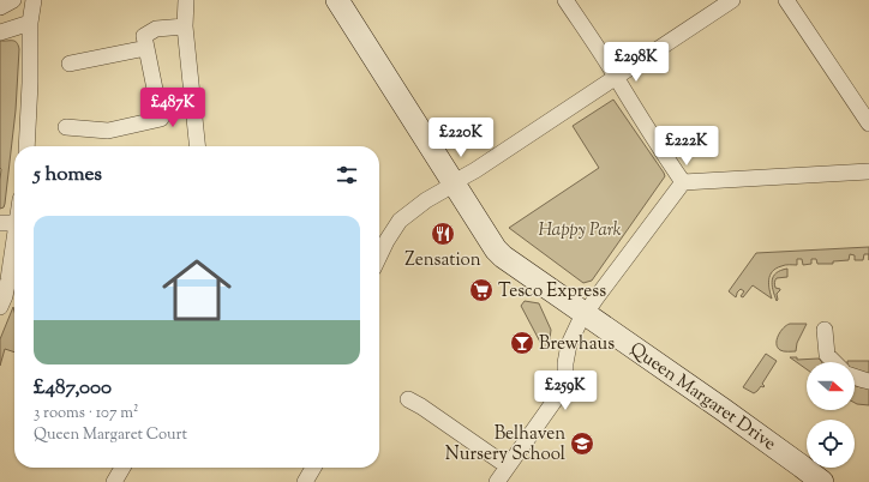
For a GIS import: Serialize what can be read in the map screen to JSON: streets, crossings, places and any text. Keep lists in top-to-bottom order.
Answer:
{
  "streets": {
    "main road": ["Queen Margaret Drive"]
  },
  "parks": ["Happy Park"],
  "places": {
    "restaurant": ["Zensation"],
    "supermarket": ["Tesco Express"],
    "bar": ["Brewhaus"],
    "school or university": ["Belhaven Nursery School"]
  },
  "north": "right",
  "page": {
    "price": [
      "£298K",
      "£487K",
      "£220K",
      "£222K",
      "£259K"
    ],
    "heading": "5 homes",
    "list": [
      {
        "name": "£487,000",
        "note": "3 rooms · 107 m² · Queen Margaret Court"
      }
    ]
  }
}
